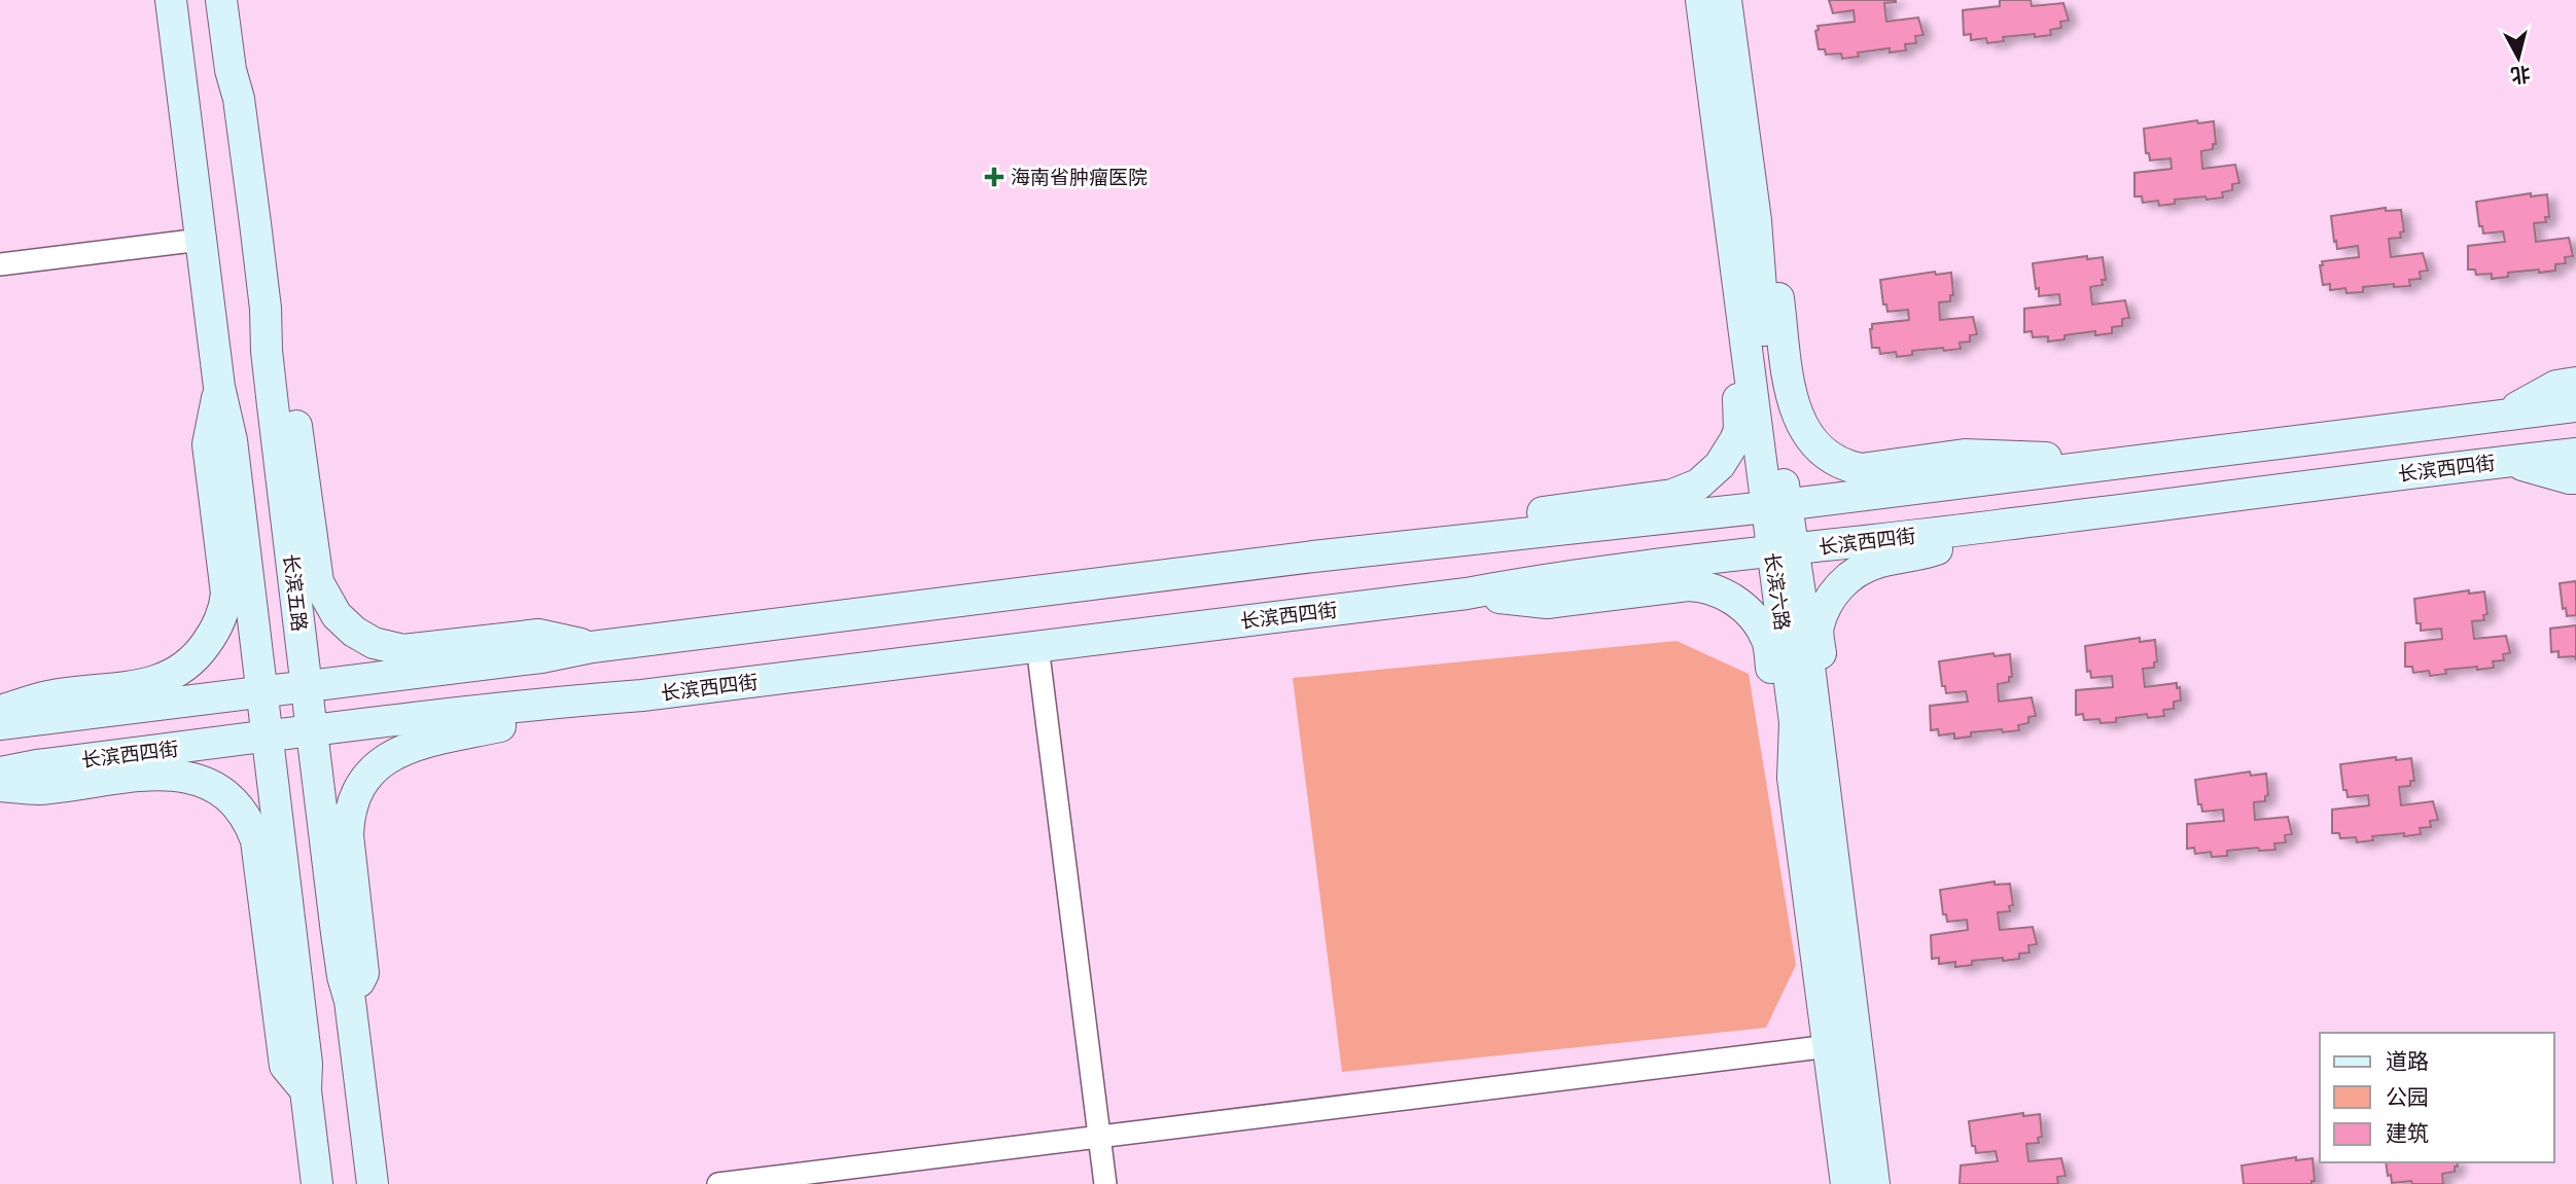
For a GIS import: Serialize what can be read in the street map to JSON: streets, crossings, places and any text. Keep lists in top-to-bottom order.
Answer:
{
  "streets": {
    "main road": ["长滨西四街", "长滨六路", "长滨五路"]
  },
  "crossings": [
    ["长滨西四街", "长滨六路"],
    ["长滨西四街", "长滨五路"]
  ],
  "places": {
    "health": ["海南省肿瘤医院"]
  },
  "legend": ["道路", "公园", "建筑"],
  "north": "bottom"
}
